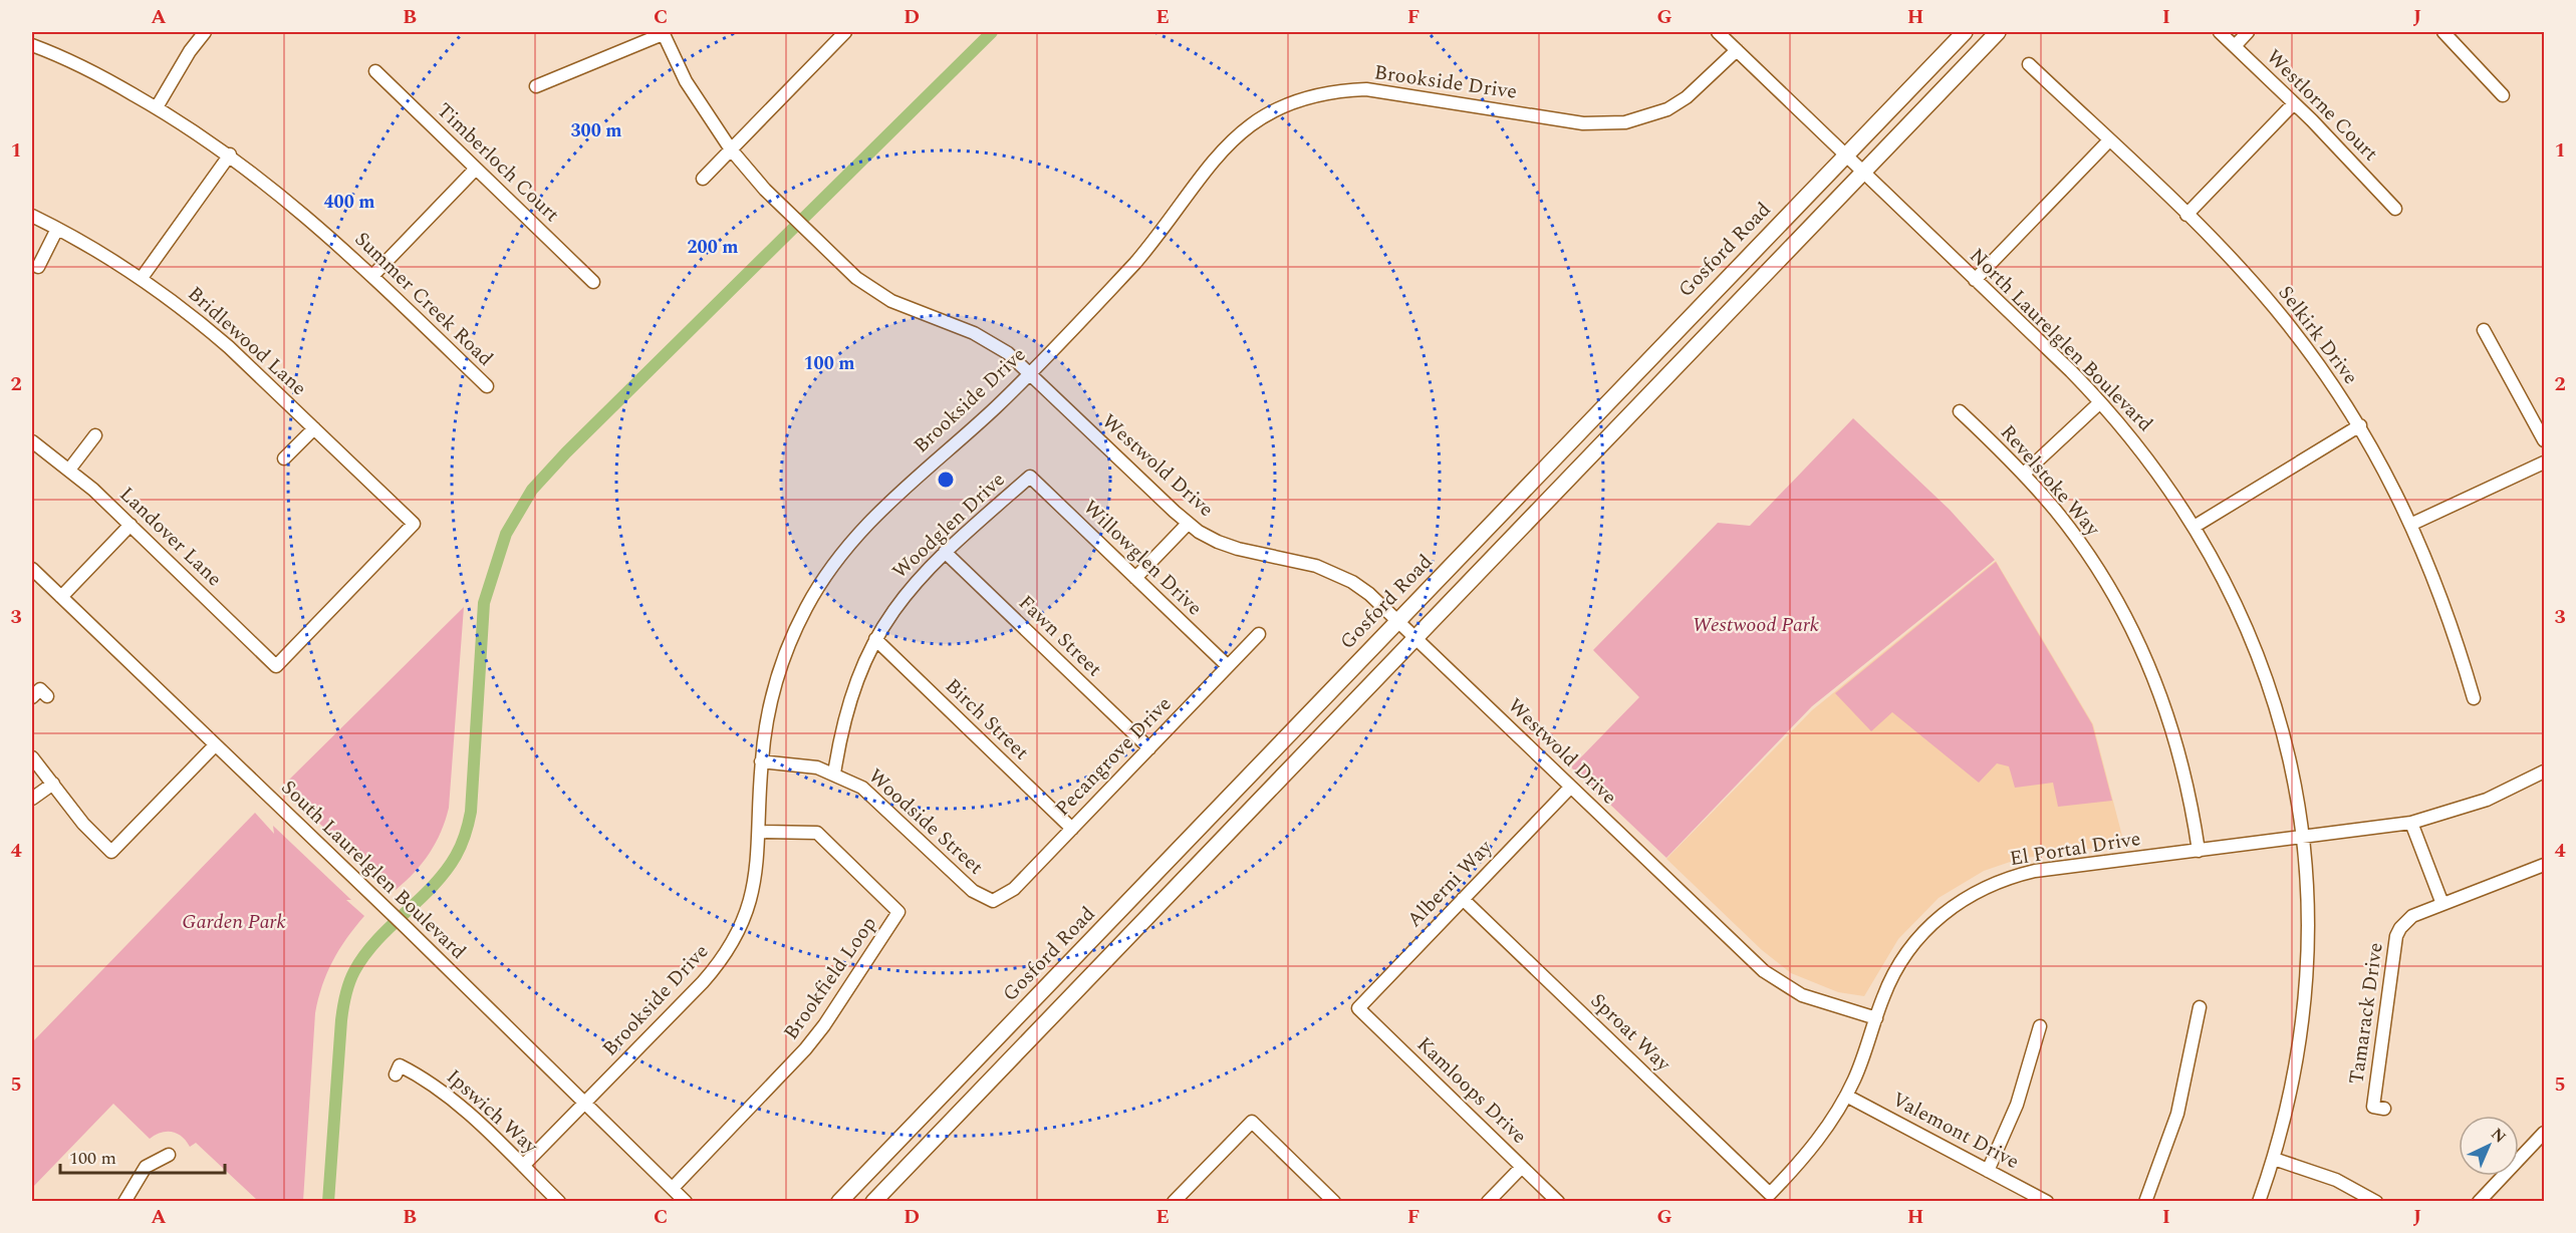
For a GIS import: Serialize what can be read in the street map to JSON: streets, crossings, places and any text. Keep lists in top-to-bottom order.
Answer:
{
  "streets": {
    "main road": ["Gosford Road"],
    "street": [
      "Brookside Drive",
      "Westlorne Court",
      "Timberloch Court",
      "Summer Creek Road",
      "Selkirk Drive",
      "North Laurelglen Boulevard",
      "Bridlewood Lane",
      "Westwold Drive",
      "Revelstoke Way",
      "Woodglen Drive",
      "Landover Lane",
      "Willowglen Drive",
      "Fawn Street",
      "Birch Street",
      "Pecangrove Drive",
      "Woodside Street",
      "El Portal Drive",
      "South Laurelglen Boulevard",
      "Alberni Way",
      "Brookfield Loop",
      "Tamarack Drive",
      "Sproat Way",
      "Kamloops Drive",
      "Ipswich Way",
      "Valemont Drive"
    ]
  },
  "crossings": [
    ["Brookside Drive", "North Laurelglen Boulevard"],
    ["Brookside Drive", "Westwold Drive"],
    ["Brookside Drive", "Woodside Street"],
    ["Brookside Drive", "South Laurelglen Boulevard"],
    ["Brookside Drive", "Brookfield Loop"],
    ["Brookside Drive", "Ipswich Way"],
    ["Gosford Road", "North Laurelglen Boulevard"],
    ["Gosford Road", "Westwold Drive"],
    ["North Laurelglen Boulevard", "El Portal Drive"],
    ["Bridlewood Lane", "Landover Lane"],
    ["Westwold Drive", "El Portal Drive"],
    ["Westwold Drive", "Alberni Way"],
    ["Revelstoke Way", "El Portal Drive"],
    ["Woodglen Drive", "Willowglen Drive"],
    ["Woodglen Drive", "Fawn Street"],
    ["Woodglen Drive", "Birch Street"],
    ["Woodglen Drive", "Woodside Street"],
    ["Willowglen Drive", "Pecangrove Drive"],
    ["Fawn Street", "Pecangrove Drive"],
    ["Birch Street", "Pecangrove Drive"],
    ["Pecangrove Drive", "Woodside Street"],
    ["El Portal Drive", "Sproat Way"],
    ["El Portal Drive", "Valemont Drive"],
    ["South Laurelglen Boulevard", "Brookfield Loop"],
    ["Alberni Way", "Sproat Way"],
    ["Alberni Way", "Kamloops Drive"]
  ],
  "parks": ["Westwood Park", "Garden Park"],
  "scale_bar": "100 m",
  "north": "top right",
  "grid": {
    "columns": [
      "A",
      "B",
      "C",
      "D",
      "E",
      "F",
      "G",
      "H",
      "I",
      "J"
    ],
    "rows": [
      "1",
      "2",
      "3",
      "4",
      "5"
    ]
  },
  "rings": [
    "300 m",
    "400 m",
    "200 m",
    "100 m"
  ]
}
